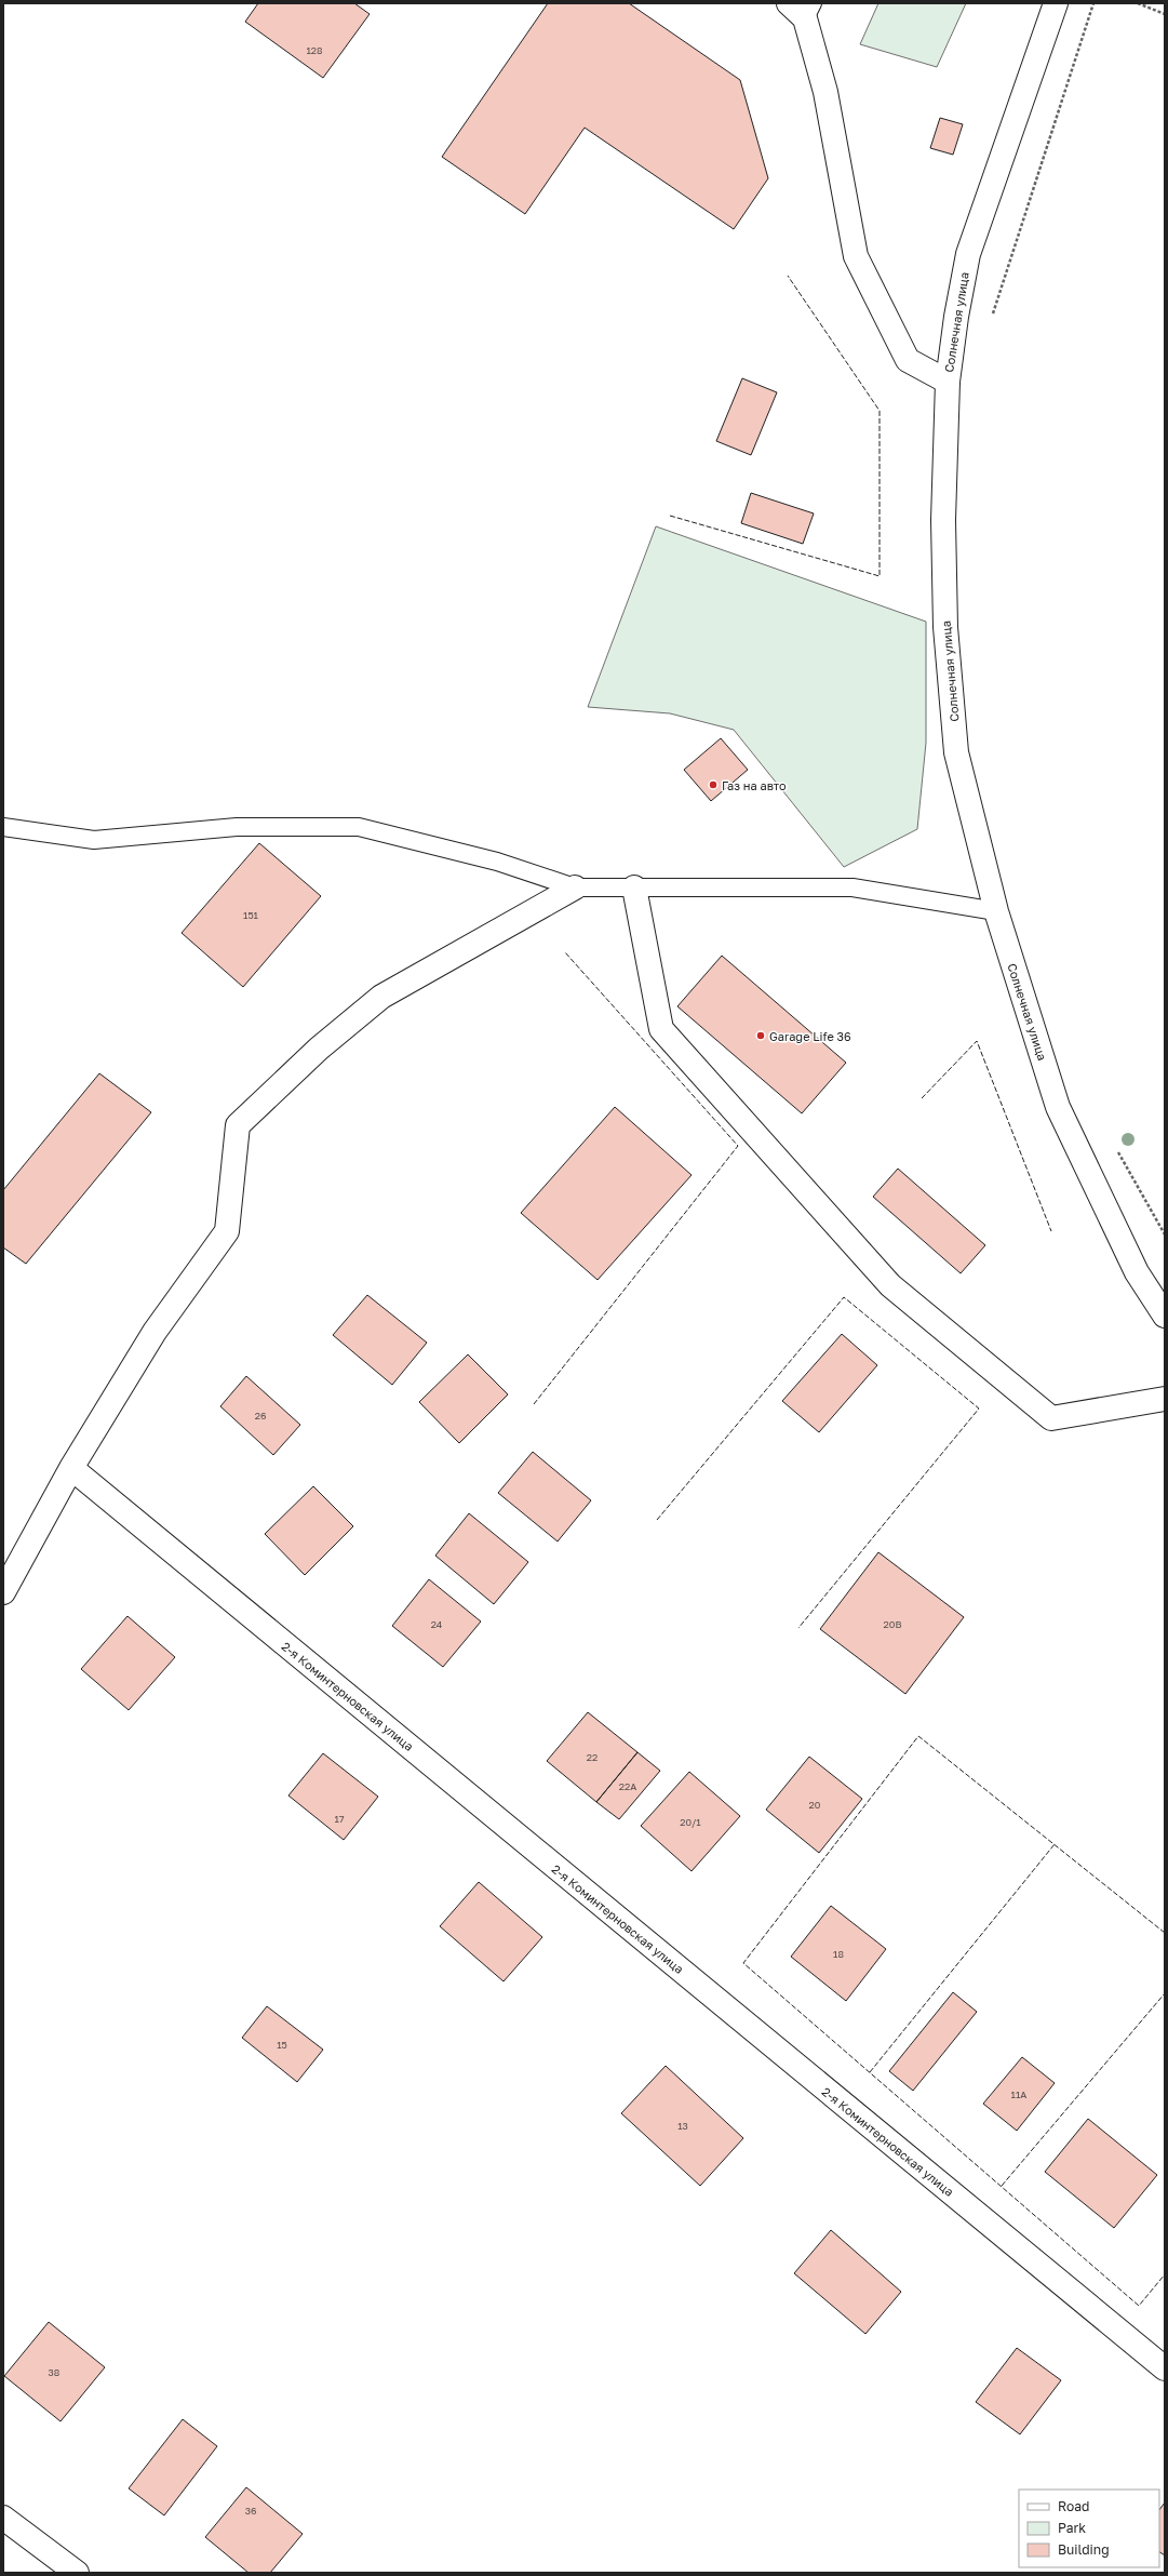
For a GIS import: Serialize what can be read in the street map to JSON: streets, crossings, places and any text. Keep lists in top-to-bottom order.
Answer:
{
  "streets": {
    "street": ["Солнечная улица", "2-я Коминтерновская улица"]
  },
  "places": ["Газ на авто", "Garage Life 36"],
  "house_numbers": [
    "128",
    "151",
    "26",
    "24",
    "20В",
    "22",
    "22А",
    "20",
    "17",
    "20/1",
    "18",
    "15",
    "11А",
    "13",
    "38",
    "36"
  ],
  "legend": ["Road", "Park", "Building"]
}
